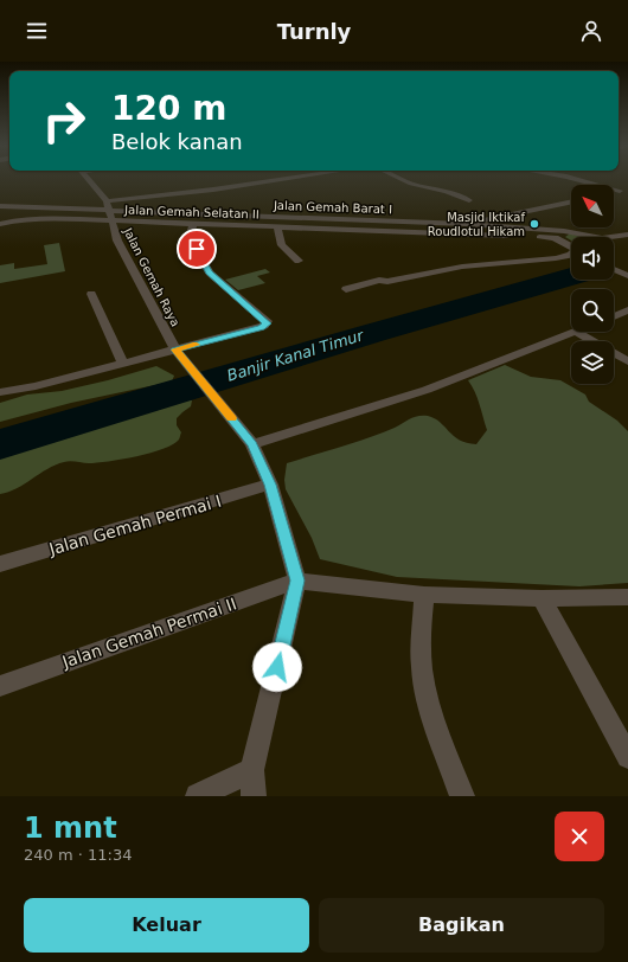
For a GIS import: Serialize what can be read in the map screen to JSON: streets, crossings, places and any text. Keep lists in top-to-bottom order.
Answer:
{
  "streets": {
    "street": [
      "Jalan Gemah Barat I",
      "Jalan Gemah Selatan II",
      "Jalan Gemah Raya",
      "Jalan Gemah Permai I",
      "Jalan Gemah Permai II"
    ]
  },
  "crossings": [
    ["Jalan Gemah Barat I", "Jalan Gemah Raya"],
    ["Jalan Gemah Selatan II", "Jalan Gemah Raya"],
    ["Jalan Gemah Raya", "Jalan Gemah Permai I"],
    ["Jalan Gemah Raya", "Jalan Gemah Permai II"]
  ],
  "water": ["Banjir Kanal Timur"],
  "places": ["Masjid Iktikaf Roudlotul Hikam"],
  "north": "top left",
  "page": {
    "header": "Turnly",
    "turn": ["120 m", "Belok kanan"],
    "heading": ["1 mnt", "240 m · 11:34"],
    "buttons": ["Keluar", "Bagikan"]
  }
}
